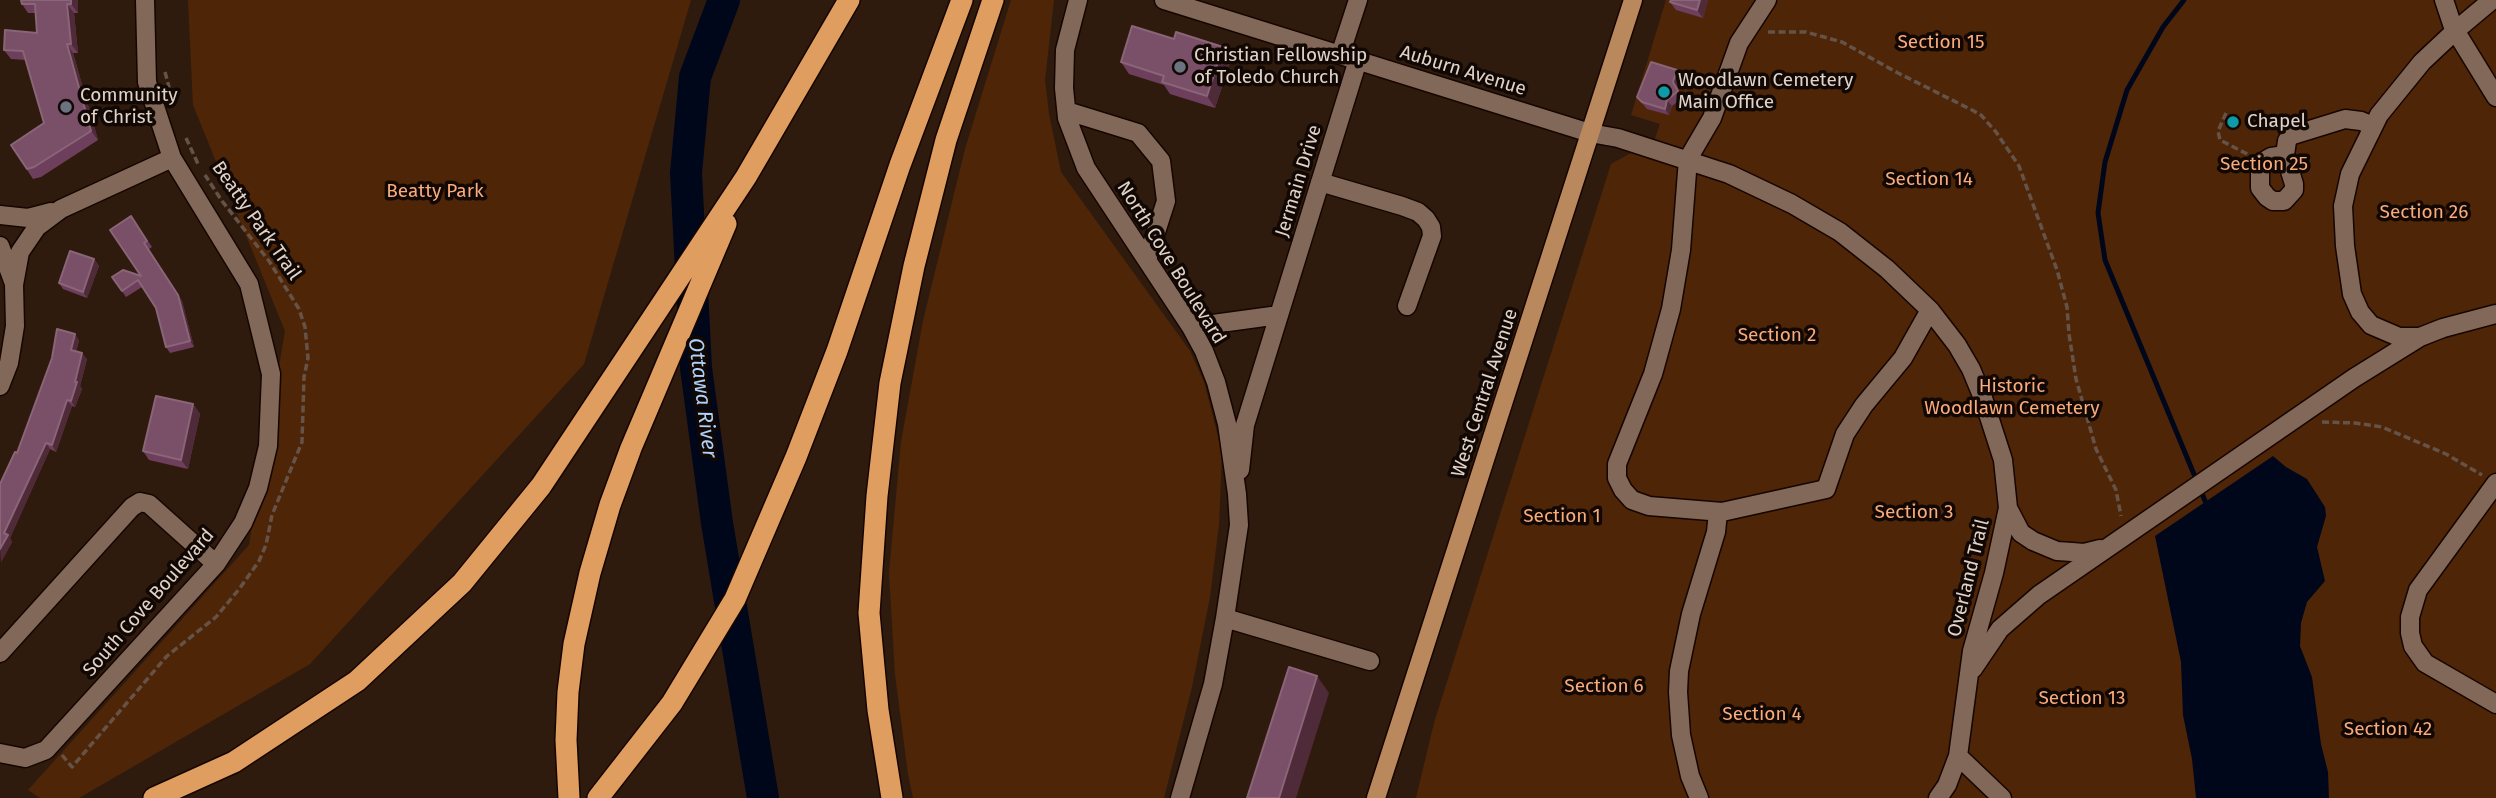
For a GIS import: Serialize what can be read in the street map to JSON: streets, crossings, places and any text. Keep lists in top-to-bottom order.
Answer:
{
  "streets": {
    "main road": ["West Central Avenue"],
    "street": [
      "Auburn Avenue",
      "Jermain Drive",
      "North Cove Boulevard",
      "Overland Trail",
      "South Cove Boulevard"
    ],
    "path": ["Beatty Park Trail"]
  },
  "crossings": [
    ["Auburn Avenue", "Jermain Drive"],
    ["Auburn Avenue", "West Central Avenue"],
    ["Auburn Avenue", "Overland Trail"],
    ["Jermain Drive", "North Cove Boulevard"],
    ["Beatty Park Trail", "South Cove Boulevard"],
    ["West Central Avenue", "Overland Trail"]
  ],
  "water": ["Ottawa River"],
  "parks": [
    "Section 15",
    "Section 25",
    "Section 14",
    "Beatty Park",
    "Section 26",
    "Section 2",
    "Historic Woodlawn Cemetery",
    "Section 3",
    "Section 1",
    "Section 6",
    "Section 13",
    "Section 4",
    "Section 42"
  ],
  "places": [
    "Christian Fellowship of Toledo Church",
    "Woodlawn Cemetery Main Office",
    "Community of Christ",
    "Chapel"
  ]
}
